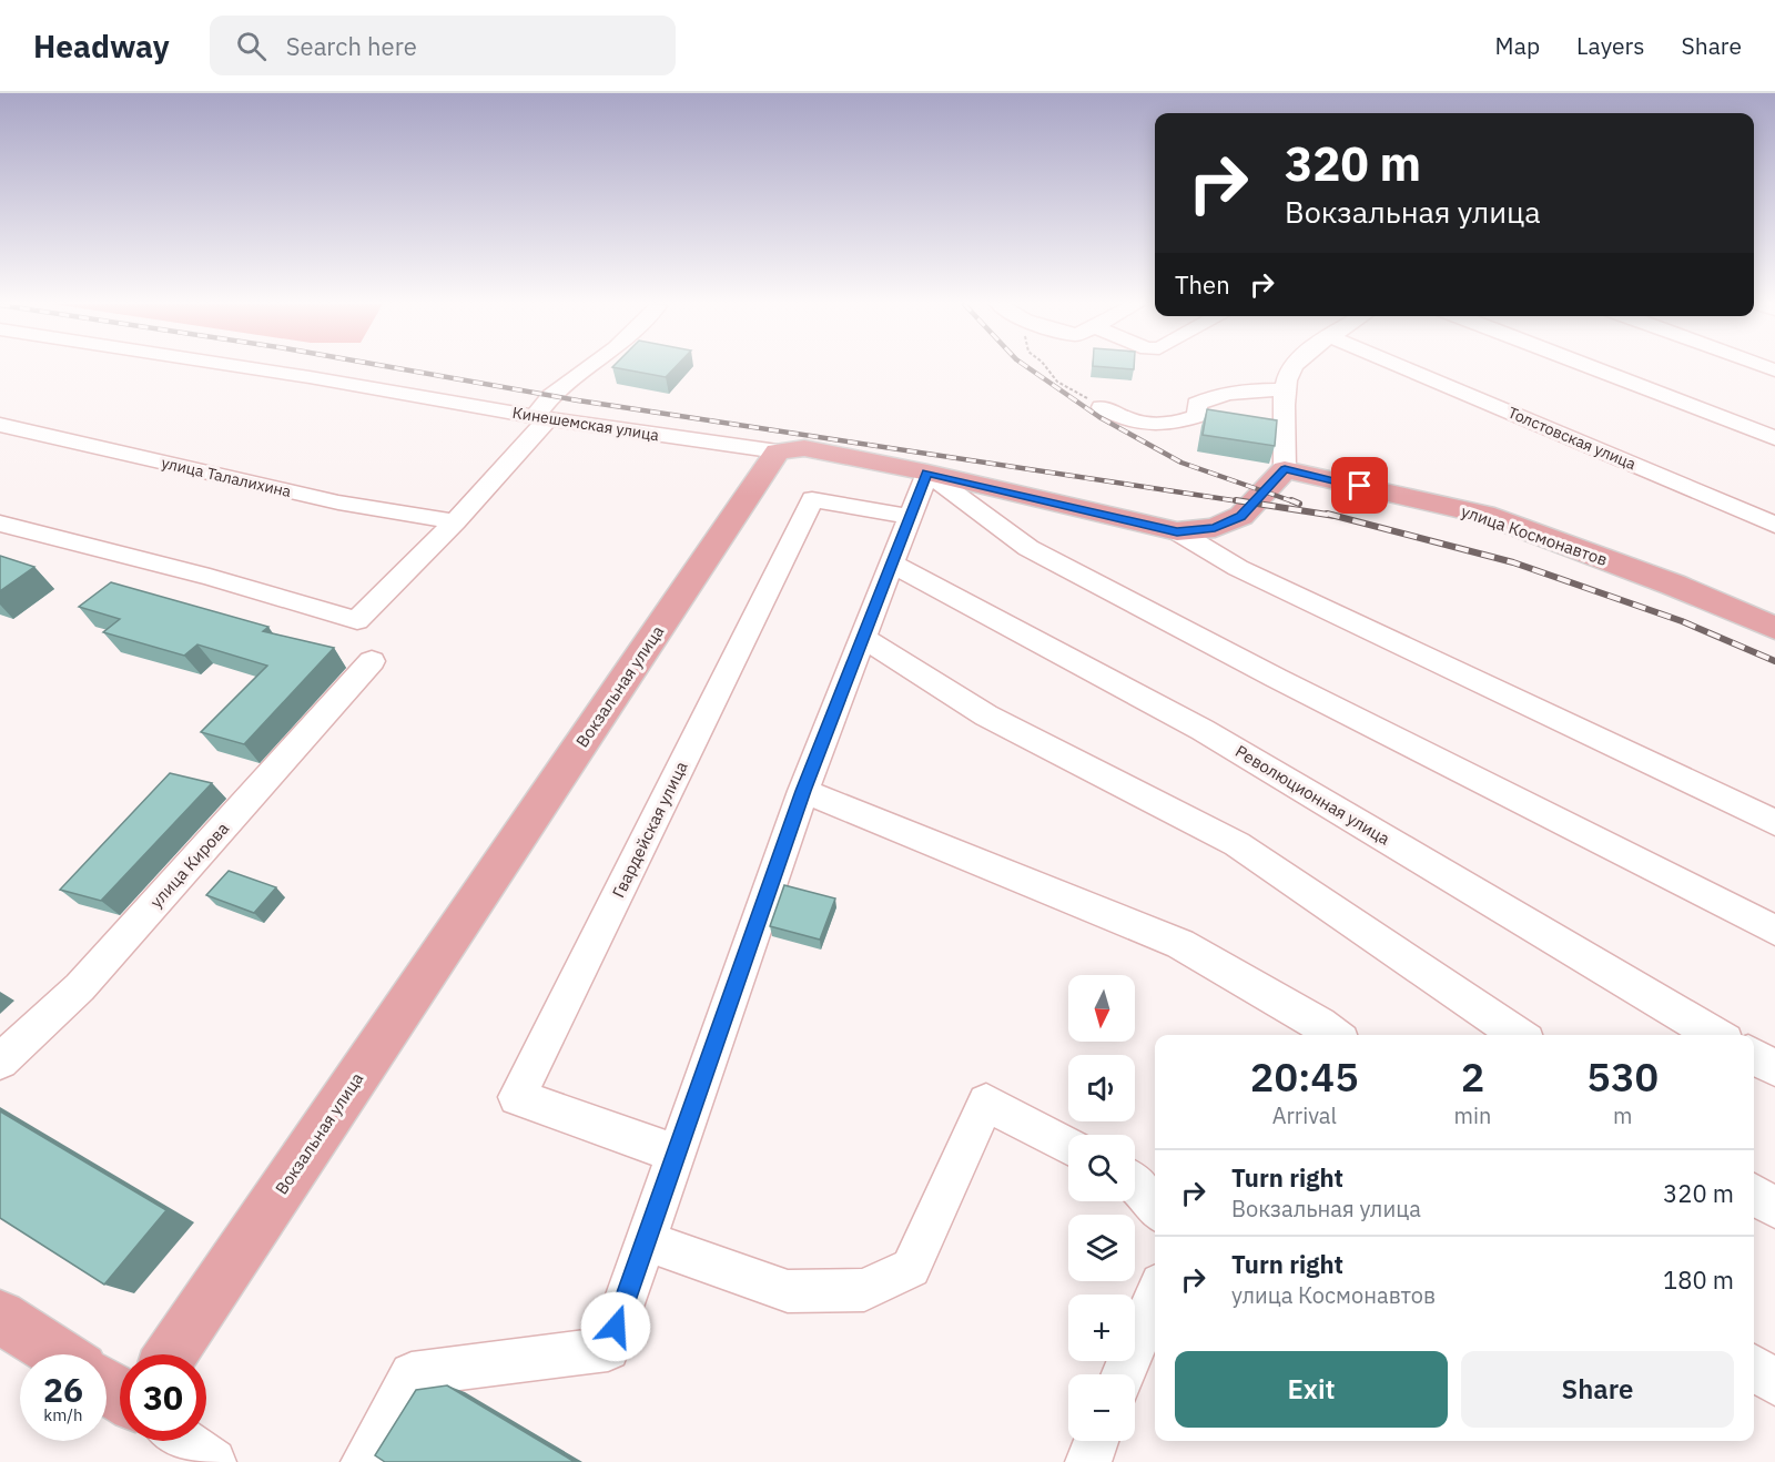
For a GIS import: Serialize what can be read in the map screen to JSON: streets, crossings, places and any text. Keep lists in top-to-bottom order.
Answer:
{
  "streets": {
    "main road": ["улица Космонавтов", "Вокзальная улица"],
    "street": [
      "Кинешемская улица",
      "Толстовская улица",
      "улица Талалихина",
      "Революционная улица",
      "Гвардейская улица",
      "улица Кирова"
    ]
  },
  "crossings": [
    ["Кинешемская улица", "Вокзальная улица"]
  ],
  "north": "bottom",
  "page": {
    "header": "Headway",
    "search": "Search here",
    "nav": ["Map", "Layers", "Share"],
    "turn": ["320 m", "Вокзальная улица"],
    "then": "Then",
    "map_buttons": ["+", "−"],
    "eta": [
      "20:45",
      "Arrival",
      "2",
      "min",
      "530",
      "m"
    ],
    "list": [
      {
        "name": "Turn right",
        "note": "Вокзальная улица",
        "value": "320 m"
      },
      {
        "name": "Turn right",
        "note": "улица Космонавтов",
        "value": "180 m"
      }
    ],
    "buttons": ["Exit", "Share"],
    "speed": "26 km/h",
    "limit": "30"
  }
}
